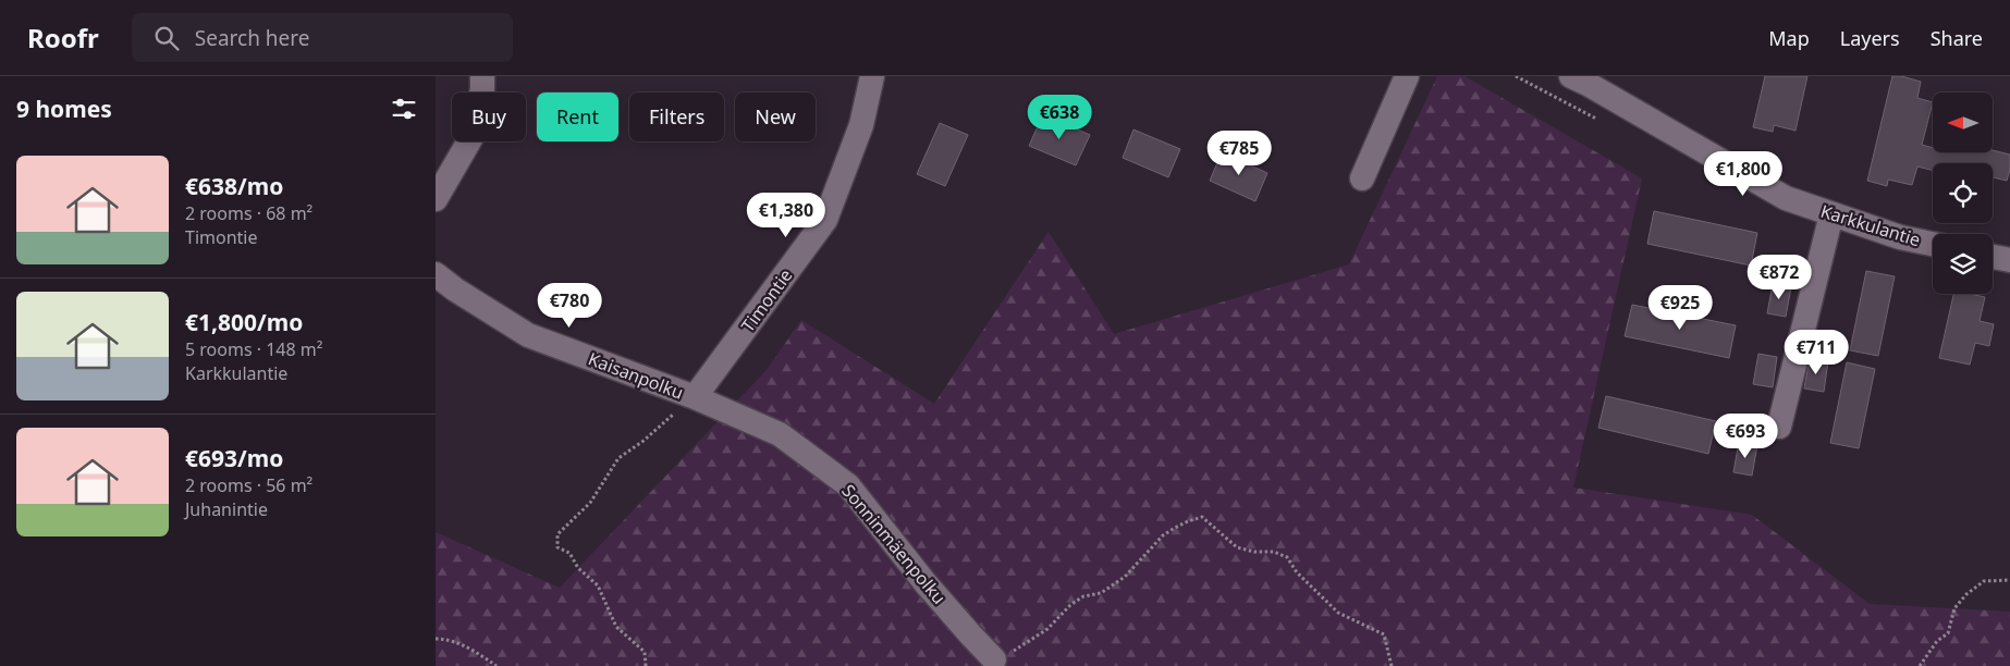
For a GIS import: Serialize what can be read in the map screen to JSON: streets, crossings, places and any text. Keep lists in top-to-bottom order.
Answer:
{
  "streets": {
    "street": [
      "Karkkulantie",
      "Timontie",
      "Kaisanpolku",
      "Sonninmäenpolku"
    ]
  },
  "crossings": [
    ["Timontie", "Kaisanpolku"],
    ["Timontie", "Sonninmäenpolku"],
    ["Kaisanpolku", "Sonninmäenpolku"]
  ],
  "north": "left",
  "page": {
    "header": "Roofr",
    "search": "Search here",
    "nav": ["Map", "Layers", "Share"],
    "heading": "9 homes",
    "chip": [
      "Buy",
      "Rent",
      "Filters",
      "New"
    ],
    "price": [
      "€638",
      "€785",
      "€1,800",
      "€1,380",
      "€872",
      "€780",
      "€925",
      "€711",
      "€693"
    ],
    "list": [
      {
        "name": "€638/mo",
        "note": "2 rooms · 68 m² · Timontie"
      },
      {
        "name": "€1,800/mo",
        "note": "5 rooms · 148 m² · Karkkulantie"
      },
      {
        "name": "€693/mo",
        "note": "2 rooms · 56 m² · Juhanintie"
      }
    ]
  }
}
